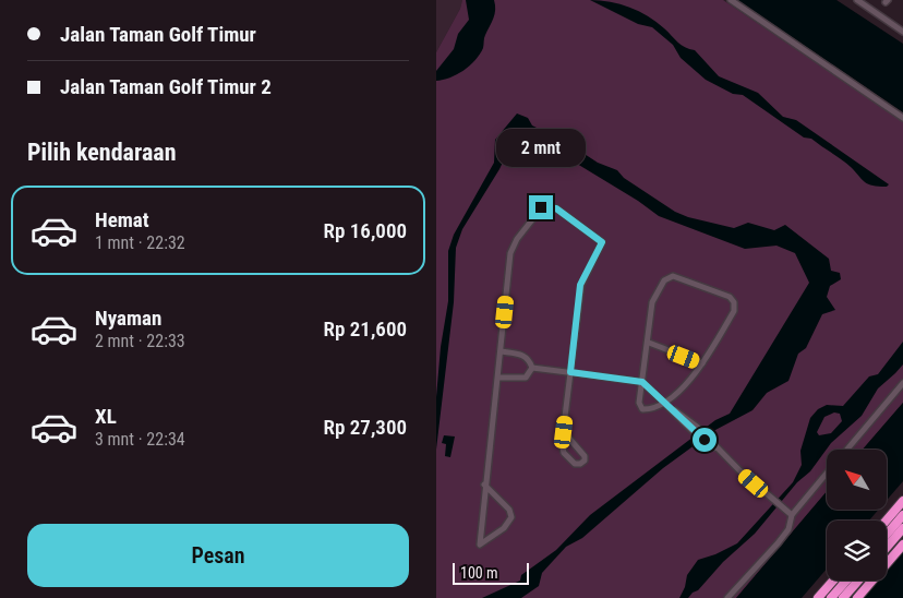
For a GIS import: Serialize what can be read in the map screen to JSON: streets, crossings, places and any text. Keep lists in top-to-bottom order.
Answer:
{
  "scale_bar": "100 m",
  "north": "top left",
  "page": {
    "banner": ["Jalan Taman Golf Timur", "Jalan Taman Golf Timur 2"],
    "heading": "Pilih kendaraan",
    "bubble": "2 mnt",
    "list": [
      {
        "name": "Hemat",
        "note": "1 mnt · 22:32",
        "value": "Rp 16,000"
      },
      {
        "name": "Nyaman",
        "note": "2 mnt · 22:33",
        "value": "Rp 21,600"
      },
      {
        "name": "XL",
        "note": "3 mnt · 22:34",
        "value": "Rp 27,300"
      }
    ],
    "buttons": "Pesan",
    "scale": "100 m"
  }
}
